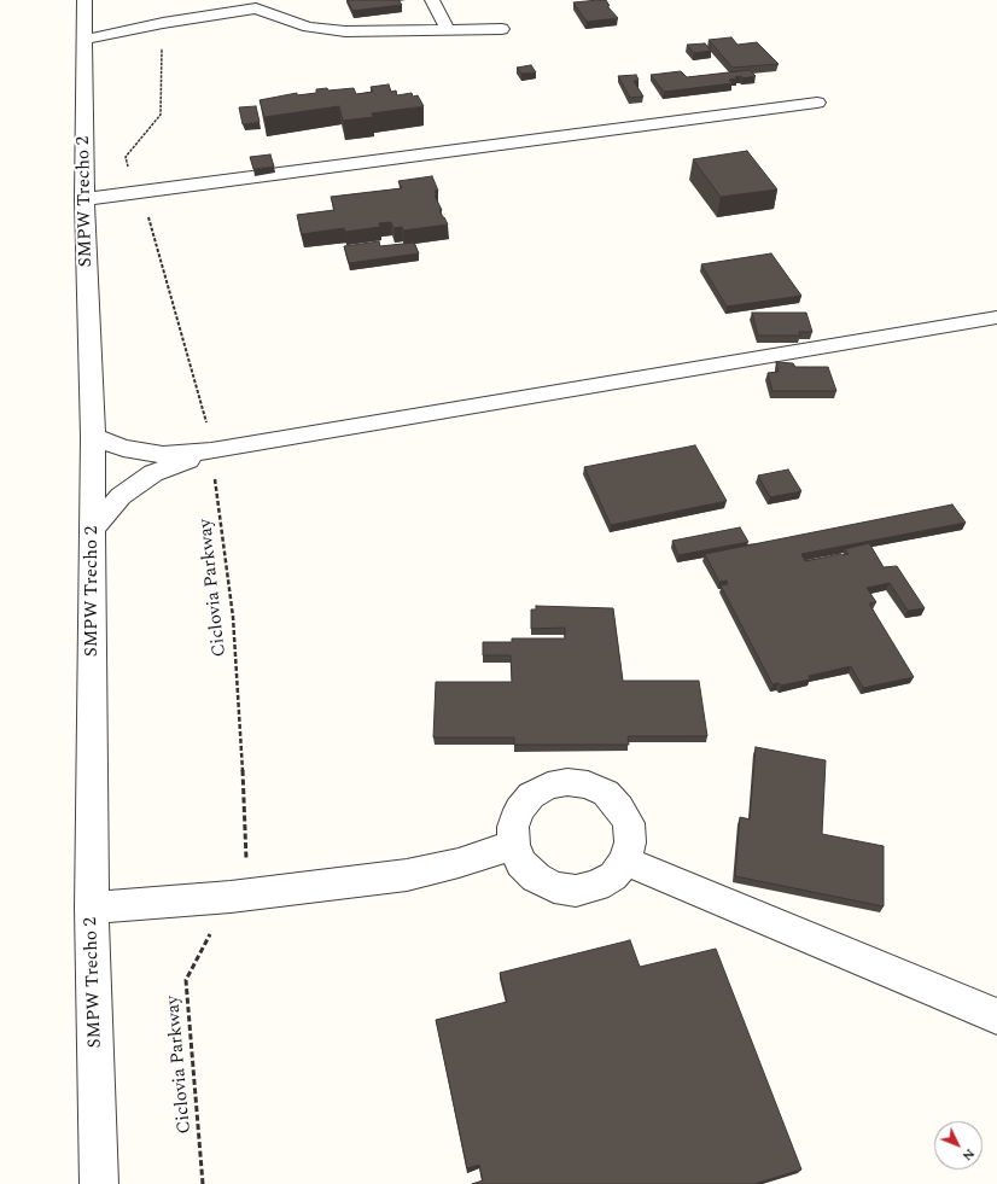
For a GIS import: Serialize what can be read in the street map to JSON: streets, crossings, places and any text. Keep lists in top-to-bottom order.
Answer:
{
  "streets": {
    "street": ["SMPW Trecho 2"],
    "path": ["Ciclovia Parkway"]
  },
  "north": "bottom right"
}
